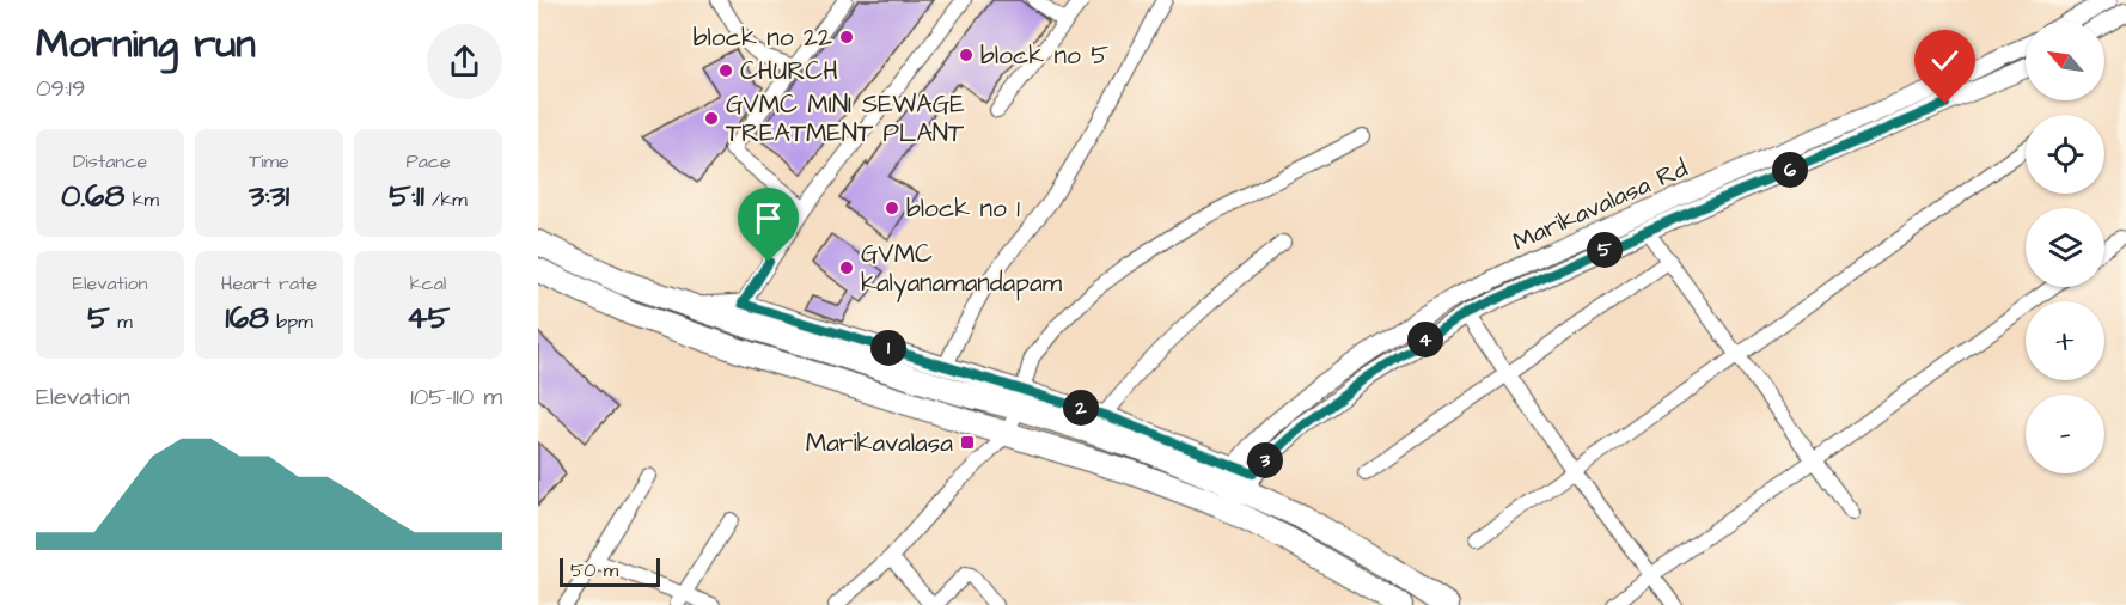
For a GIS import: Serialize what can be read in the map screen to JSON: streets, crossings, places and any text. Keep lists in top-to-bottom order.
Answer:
{
  "streets": {
    "street": ["Marikavalasa Rd"]
  },
  "places": {
    "other": [
      "block no 22",
      "block no 5",
      "CHURCH",
      "GVMC MINI SEWAGE TREATMENT PLANT",
      "block no 1",
      "GVMC kalyanamandapam"
    ],
    "transit": ["Marikavalasa"]
  },
  "scale_bar": "50 m",
  "north": "top left",
  "page": {
    "heading": ["Morning run", "09:19"],
    "map_buttons": ["+", "−"],
    "stats": [
      ["Distance", "0.68 km"],
      ["Time", "3:31"],
      ["Pace", "5:11 /km"],
      ["Elevation", "5 m"],
      ["Heart rate", "168 bpm"],
      ["kcal", "45"]
    ],
    "pins": [
      "6",
      "5",
      "4",
      "1",
      "2",
      "3"
    ],
    "chart": ["Elevation", "105–110 m"],
    "scale": "50 m"
  }
}
